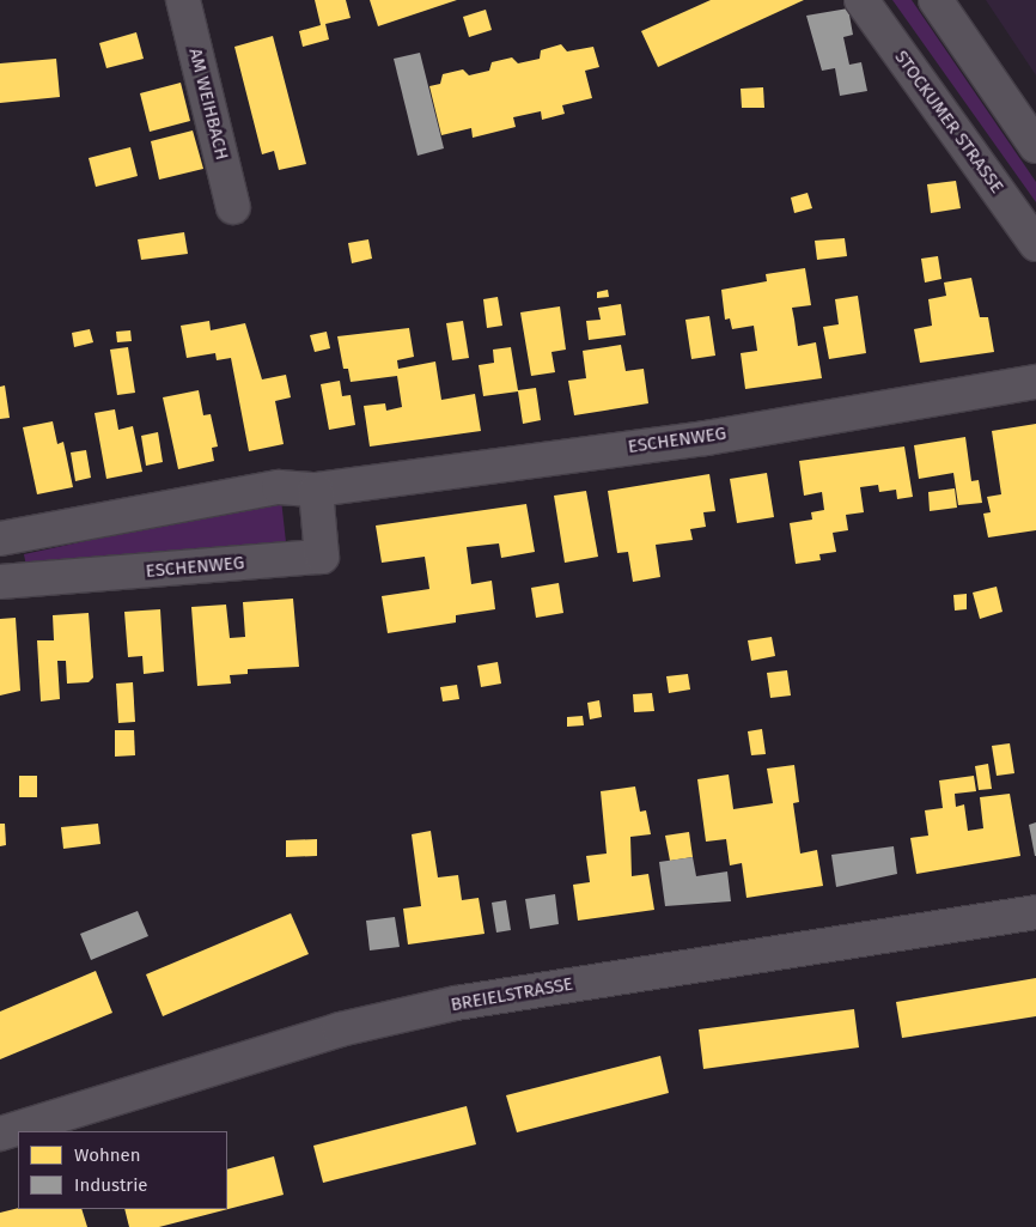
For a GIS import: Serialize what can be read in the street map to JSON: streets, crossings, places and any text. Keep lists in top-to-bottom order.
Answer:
{
  "streets": {
    "street": [
      "AM WEIHBACH",
      "STOCKUMER STRASSE",
      "ESCHENWEG",
      "BREIELSTRASSE"
    ]
  },
  "legend": ["Wohnen", "Industrie"]
}
